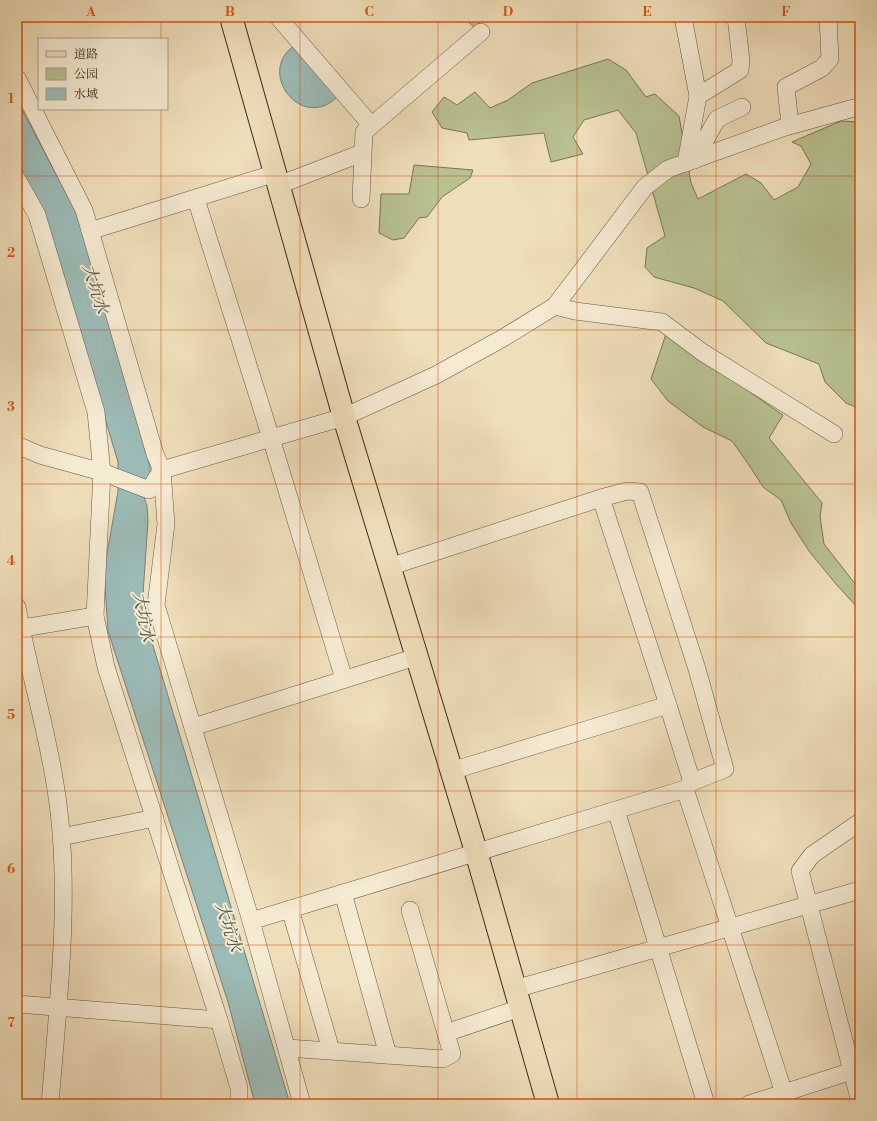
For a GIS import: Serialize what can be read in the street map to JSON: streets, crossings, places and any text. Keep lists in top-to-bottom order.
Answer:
{
  "water": ["大坑水"],
  "legend": ["道路", "公园", "水域"],
  "grid": {
    "columns": [
      "A",
      "B",
      "C",
      "D",
      "E",
      "F"
    ],
    "rows": [
      "1",
      "2",
      "3",
      "4",
      "5",
      "6",
      "7"
    ]
  }
}
